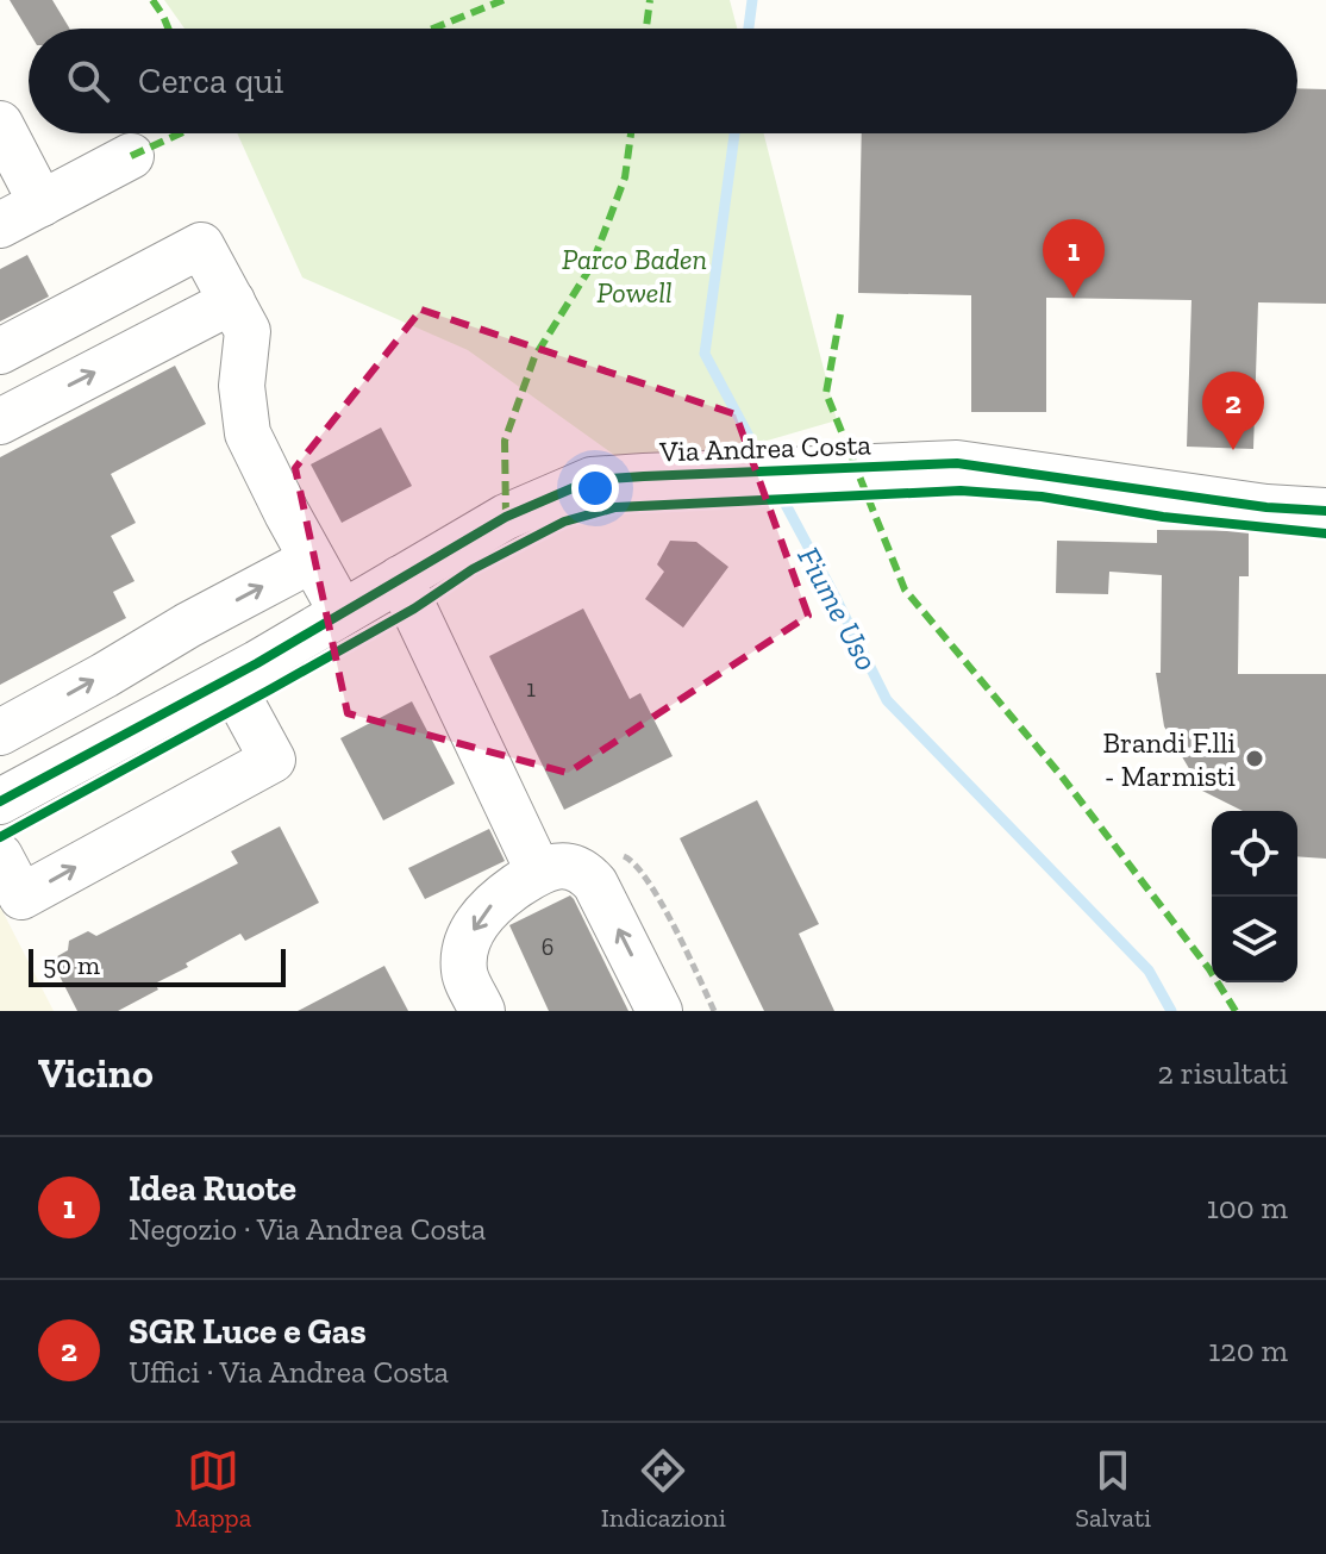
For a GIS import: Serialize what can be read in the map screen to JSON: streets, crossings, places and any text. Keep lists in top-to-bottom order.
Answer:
{
  "streets": {
    "street": ["Via Andrea Costa"]
  },
  "water": ["Fiume Uso"],
  "parks": ["Parco Baden Powell"],
  "places": ["Brandi F.lli - Marmisti"],
  "house_numbers": ["1", "6"],
  "scale_bar": "50 m",
  "page": {
    "search": "Cerca qui",
    "pins": ["1", "2"],
    "scale": "50 m",
    "heading": ["Vicino", "2 risultati"],
    "list": [
      {
        "mark": "1",
        "name": "Idea Ruote",
        "note": "Negozio · Via Andrea Costa",
        "value": "100 m"
      },
      {
        "mark": "2",
        "name": "SGR Luce e Gas",
        "note": "Uffici · Via Andrea Costa",
        "value": "120 m"
      }
    ],
    "nav": ["Mappa", "Indicazioni", "Salvati"]
  }
}
